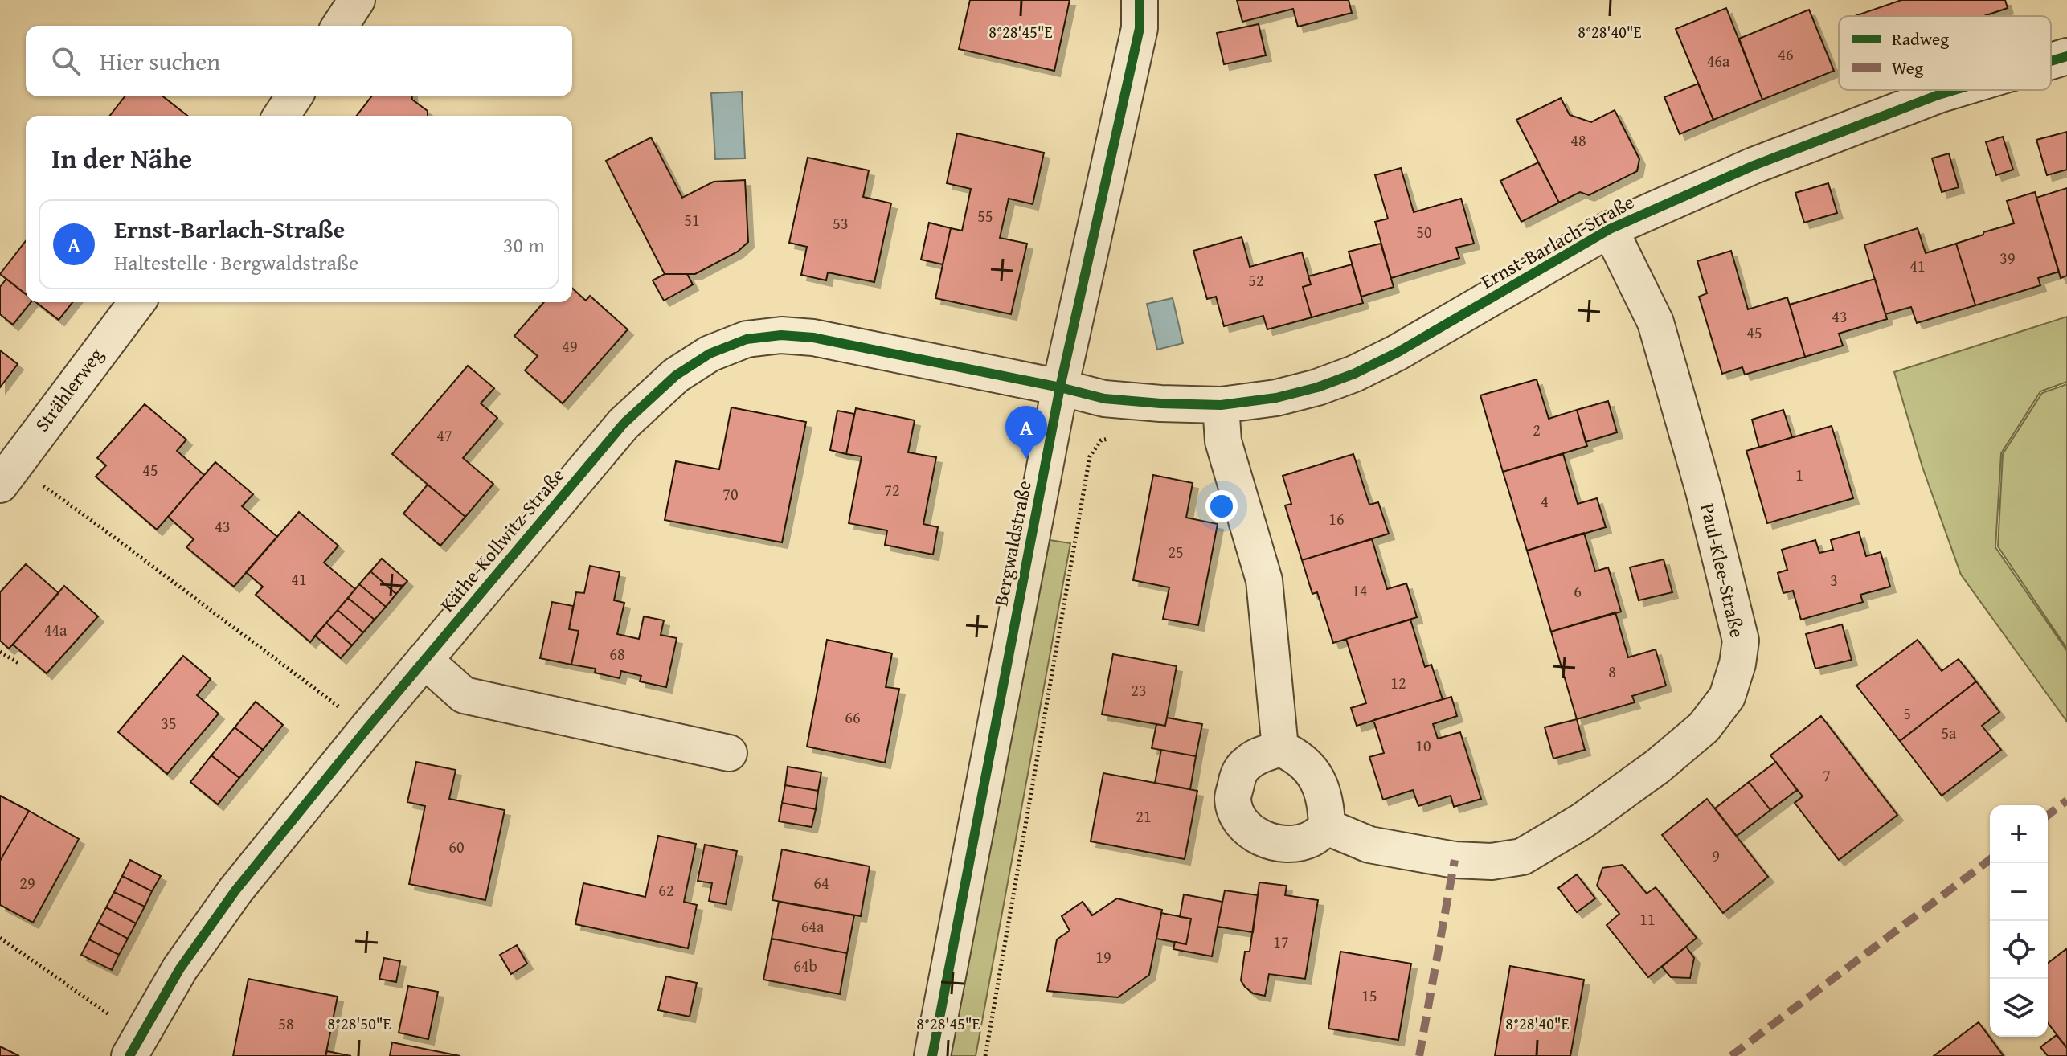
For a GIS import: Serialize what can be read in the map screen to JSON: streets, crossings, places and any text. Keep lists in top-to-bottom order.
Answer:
{
  "streets": {
    "street": [
      "Ernst-Barlach-Straße",
      "Strählerweg",
      "Käthe-Kollwitz-Straße",
      "Bergwaldstraße",
      "Paul-Klee-Straße"
    ]
  },
  "crossings": [
    ["Ernst-Barlach-Straße", "Käthe-Kollwitz-Straße"],
    ["Ernst-Barlach-Straße", "Bergwaldstraße"],
    ["Ernst-Barlach-Straße", "Paul-Klee-Straße"],
    ["Käthe-Kollwitz-Straße", "Bergwaldstraße"]
  ],
  "house_numbers": [
    "46",
    "46a",
    "48",
    "55",
    "51",
    "53",
    "50",
    "39",
    "41",
    "52",
    "43",
    "45",
    "49",
    "2",
    "47",
    "45",
    "1",
    "72",
    "70",
    "4",
    "16",
    "43",
    "25",
    "41",
    "3",
    "14",
    "6",
    "44a",
    "68",
    "8",
    "12",
    "23",
    "5",
    "66",
    "35",
    "5a",
    "10",
    "7",
    "21",
    "60",
    "9",
    "29",
    "64",
    "62",
    "11",
    "64a",
    "17",
    "19",
    "64b",
    "15",
    "58"
  ],
  "legend": ["Radweg", "Weg"],
  "page": {
    "search": "Hier suchen",
    "heading": "In der Nähe",
    "list": [
      {
        "mark": "A",
        "name": "Ernst-Barlach-Straße",
        "note": "Haltestelle · Bergwaldstraße",
        "value": "30 m"
      }
    ],
    "pins": "A",
    "map_buttons": ["+", "−"]
  },
  "coordinates": ["8°28'45\"E", "8°28'40\"E", "8°28'50\"E"]
}
